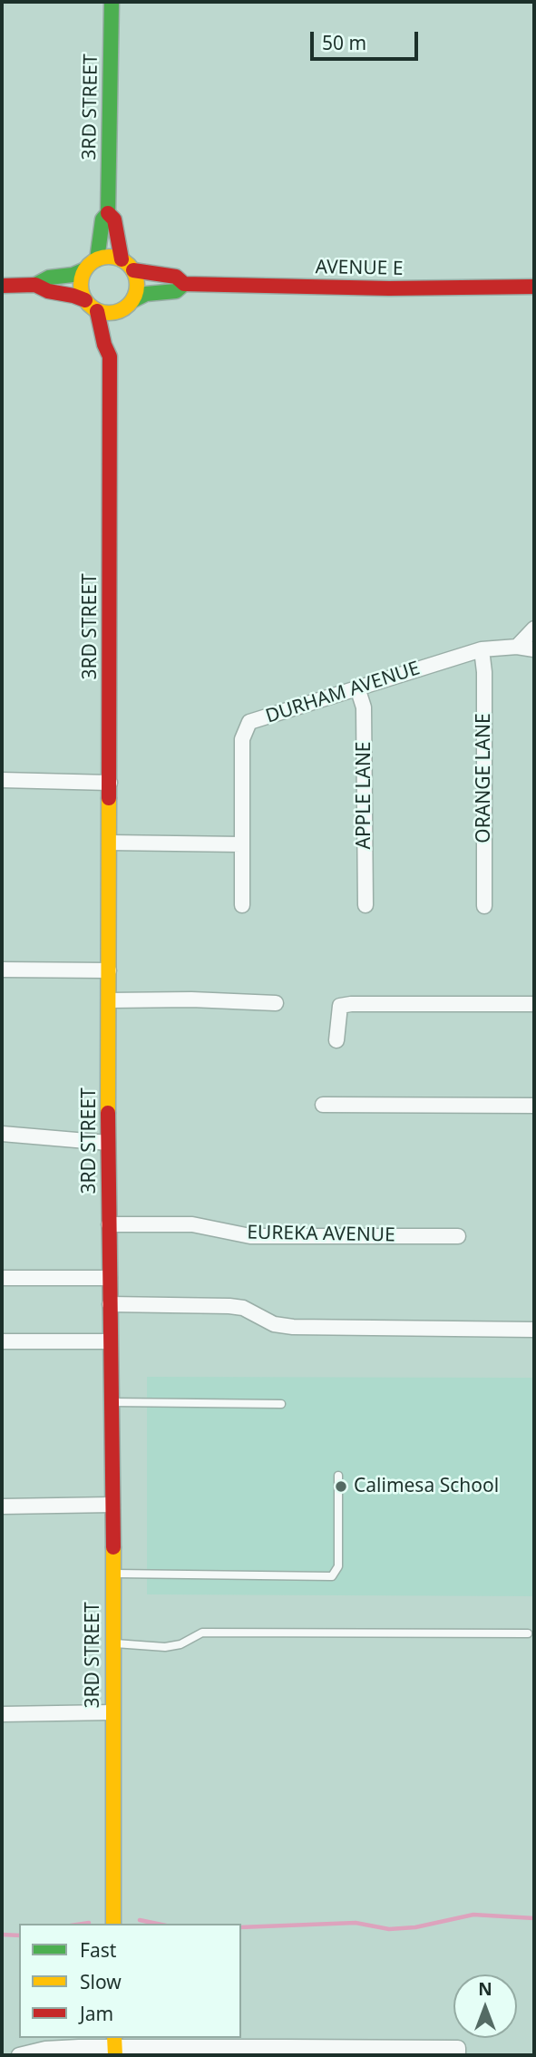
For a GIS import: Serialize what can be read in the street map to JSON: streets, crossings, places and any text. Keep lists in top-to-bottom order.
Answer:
{
  "streets": {
    "street": [
      "3RD STREET",
      "AVENUE E",
      "DURHAM AVENUE",
      "ORANGE LANE",
      "APPLE LANE",
      "EUREKA AVENUE"
    ]
  },
  "crossings": [
    ["3RD STREET", "AVENUE E"],
    ["3RD STREET", "EUREKA AVENUE"],
    ["DURHAM AVENUE", "ORANGE LANE"],
    ["DURHAM AVENUE", "APPLE LANE"]
  ],
  "places": ["Calimesa School"],
  "legend": ["Fast", "Slow", "Jam"],
  "scale_bar": "50 m",
  "north": "top"
}
